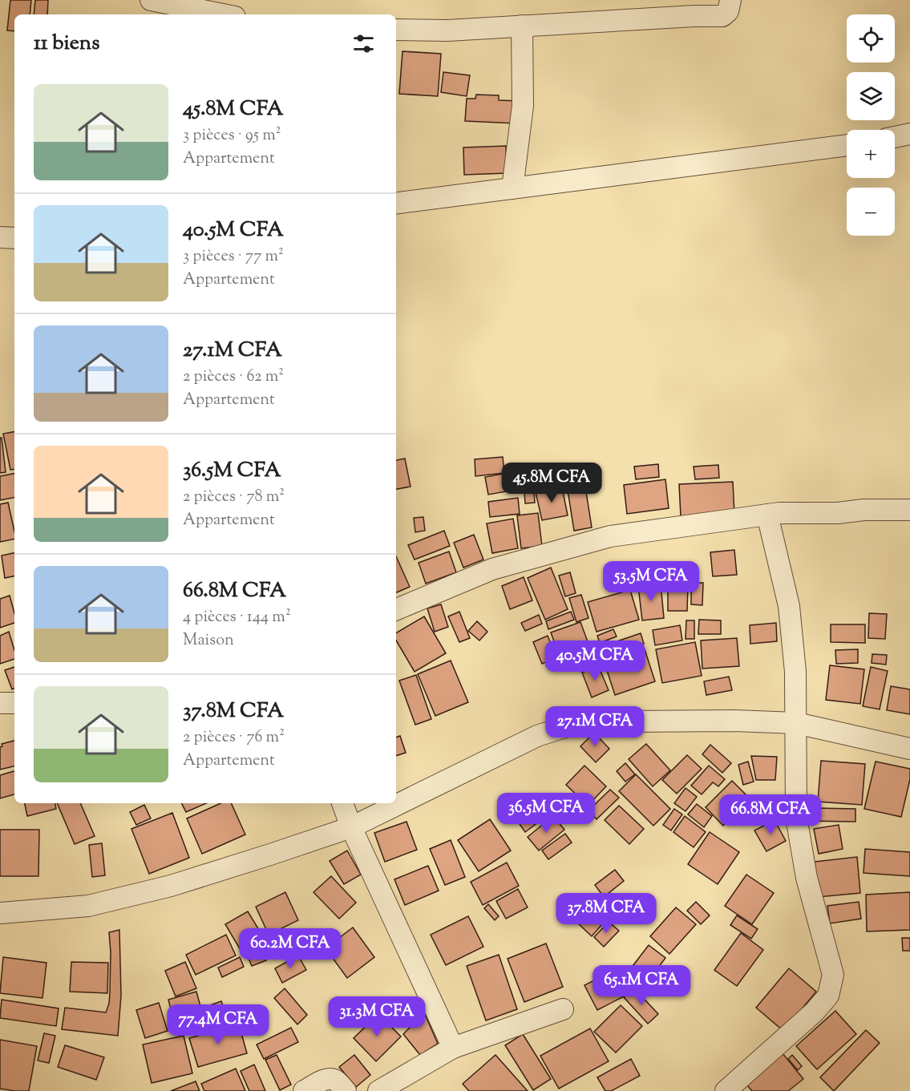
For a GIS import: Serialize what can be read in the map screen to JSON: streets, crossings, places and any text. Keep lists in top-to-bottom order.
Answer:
{
  "page": {
    "map_buttons": ["+", "−"],
    "heading": "11 biens",
    "list": [
      {
        "name": "45.8M CFA",
        "note": "3 pièces · 95 m² · Appartement"
      },
      {
        "name": "40.5M CFA",
        "note": "3 pièces · 77 m² · Appartement"
      },
      {
        "name": "27.1M CFA",
        "note": "2 pièces · 62 m² · Appartement"
      },
      {
        "name": "36.5M CFA",
        "note": "2 pièces · 78 m² · Appartement"
      },
      {
        "name": "66.8M CFA",
        "note": "4 pièces · 144 m² · Maison"
      },
      {
        "name": "37.8M CFA",
        "note": "2 pièces · 76 m² · Appartement"
      }
    ],
    "price": [
      "45.8M CFA",
      "53.5M CFA",
      "40.5M CFA",
      "27.1M CFA",
      "36.5M CFA",
      "66.8M CFA",
      "37.8M CFA",
      "60.2M CFA",
      "65.1M CFA",
      "31.3M CFA",
      "77.4M CFA"
    ]
  }
}
